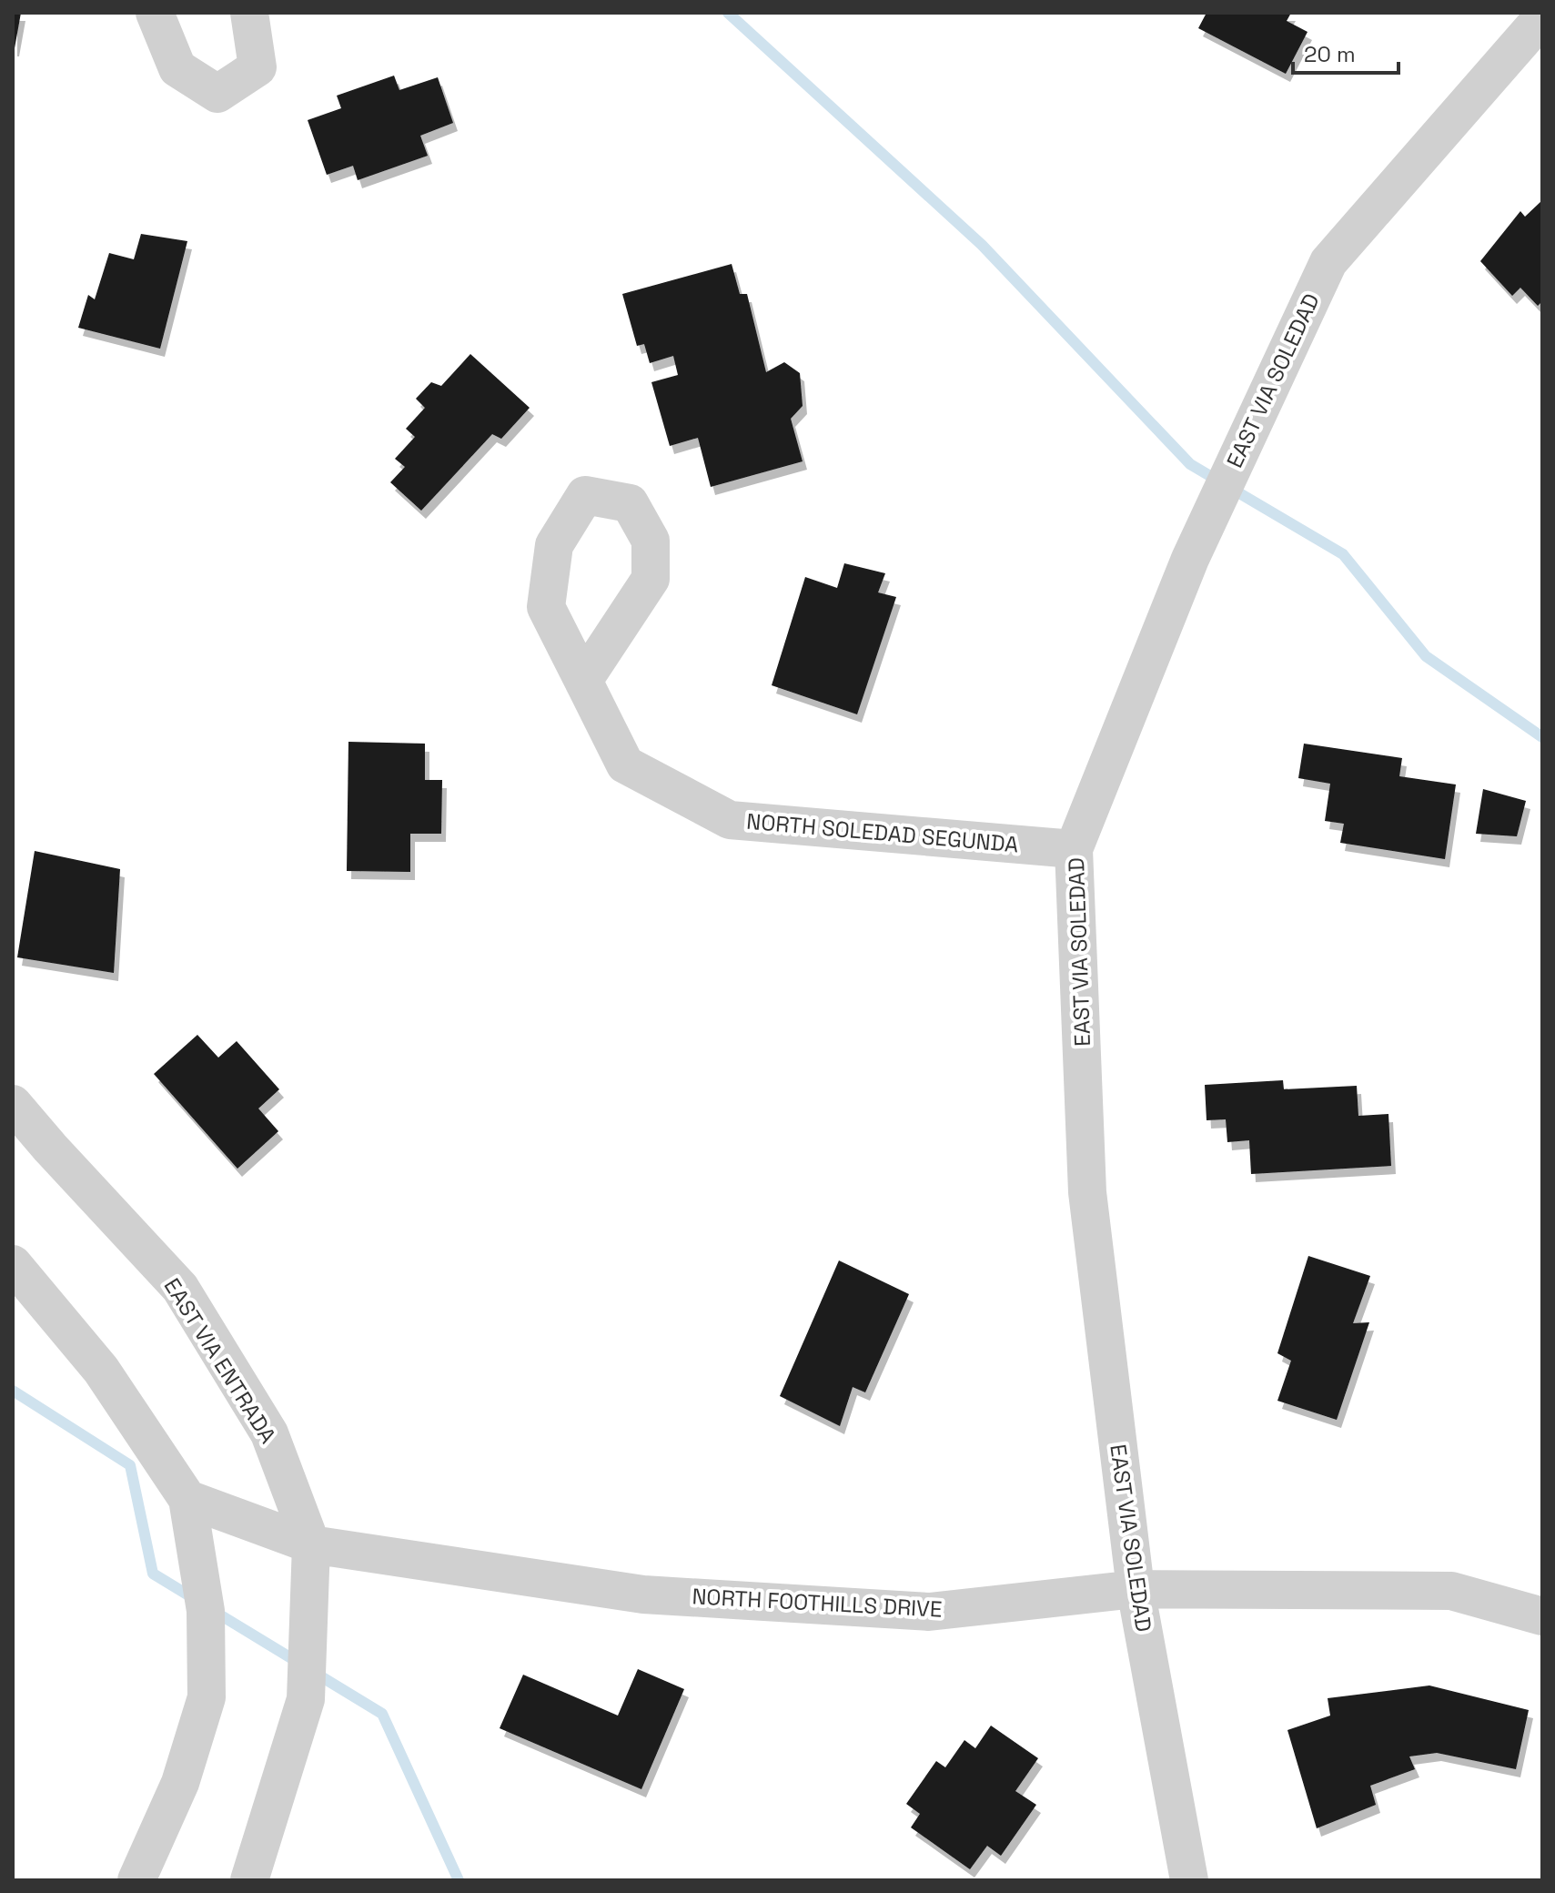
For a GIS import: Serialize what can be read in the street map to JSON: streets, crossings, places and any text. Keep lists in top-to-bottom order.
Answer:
{
  "streets": {
    "street": [
      "EAST VIA SOLEDAD",
      "NORTH SOLEDAD SEGUNDA",
      "EAST VIA ENTRADA",
      "NORTH FOOTHILLS DRIVE"
    ]
  },
  "crossings": [
    ["EAST VIA SOLEDAD", "NORTH SOLEDAD SEGUNDA"],
    ["EAST VIA SOLEDAD", "NORTH FOOTHILLS DRIVE"],
    ["EAST VIA ENTRADA", "NORTH FOOTHILLS DRIVE"]
  ],
  "scale_bar": "20 m"
}
